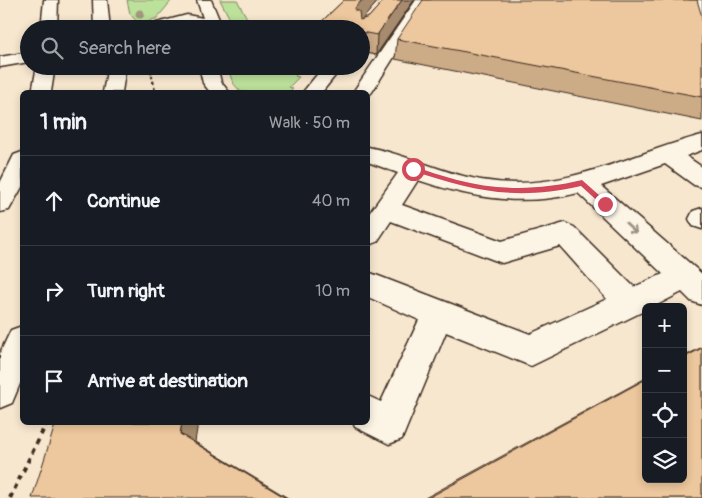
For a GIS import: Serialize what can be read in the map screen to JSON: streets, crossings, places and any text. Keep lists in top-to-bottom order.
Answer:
{
  "page": {
    "search": "Search here",
    "heading": ["1 min", "Walk · 50 m"],
    "list": [
      ["Continue", "40 m"],
      ["Turn right", "10 m"],
      "Arrive at destination"
    ],
    "map_buttons": ["+", "−"]
  }
}
